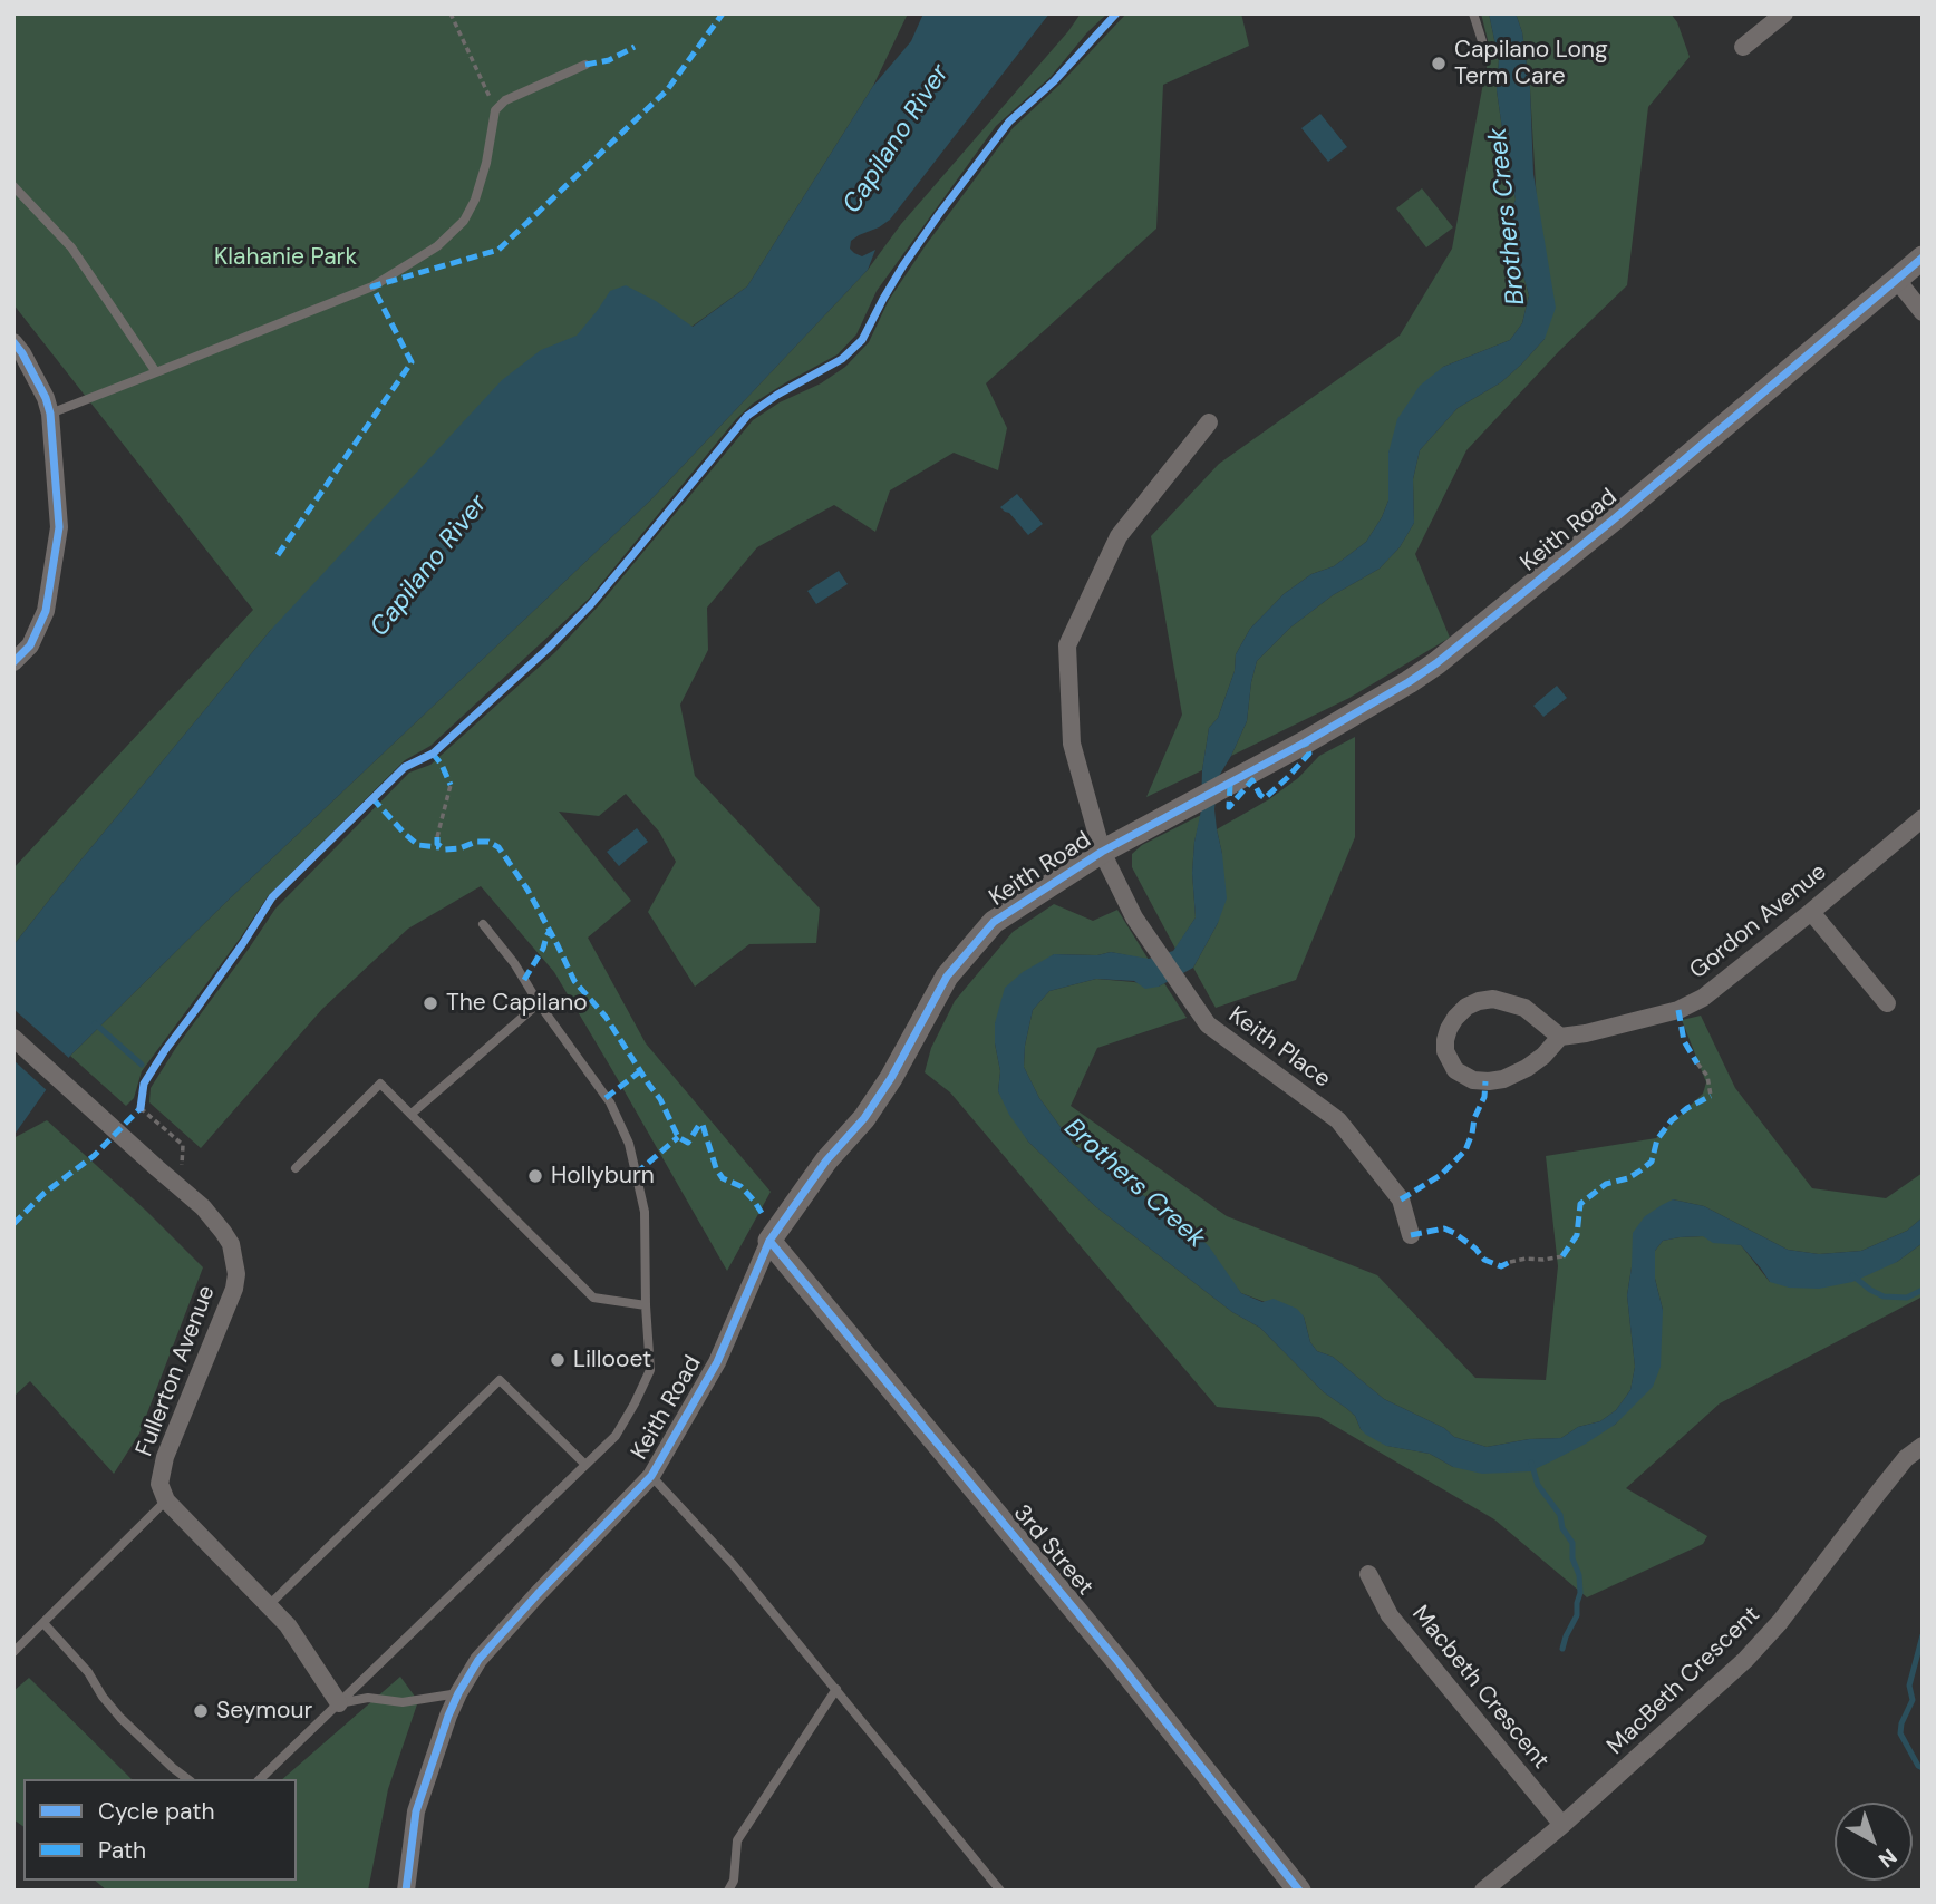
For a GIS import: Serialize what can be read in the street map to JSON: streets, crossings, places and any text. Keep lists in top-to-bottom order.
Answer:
{
  "streets": {
    "street": [
      "Keith Road",
      "Gordon Avenue",
      "Keith Place",
      "Fullerton Avenue",
      "3rd Street",
      "MacBeth Crescent",
      "Macbeth Crescent"
    ]
  },
  "crossings": [
    ["Keith Road", "Keith Place"],
    ["Keith Road", "3rd Street"],
    ["MacBeth Crescent", "Macbeth Crescent"]
  ],
  "water": ["Capilano River", "Brothers Creek"],
  "parks": ["Klahanie Park"],
  "places": [
    "Capilano Long Term Care",
    "The Capilano",
    "Hollyburn",
    "Lillooet",
    "Seymour"
  ],
  "legend": ["Cycle path", "Path"],
  "north": "bottom right"
}
